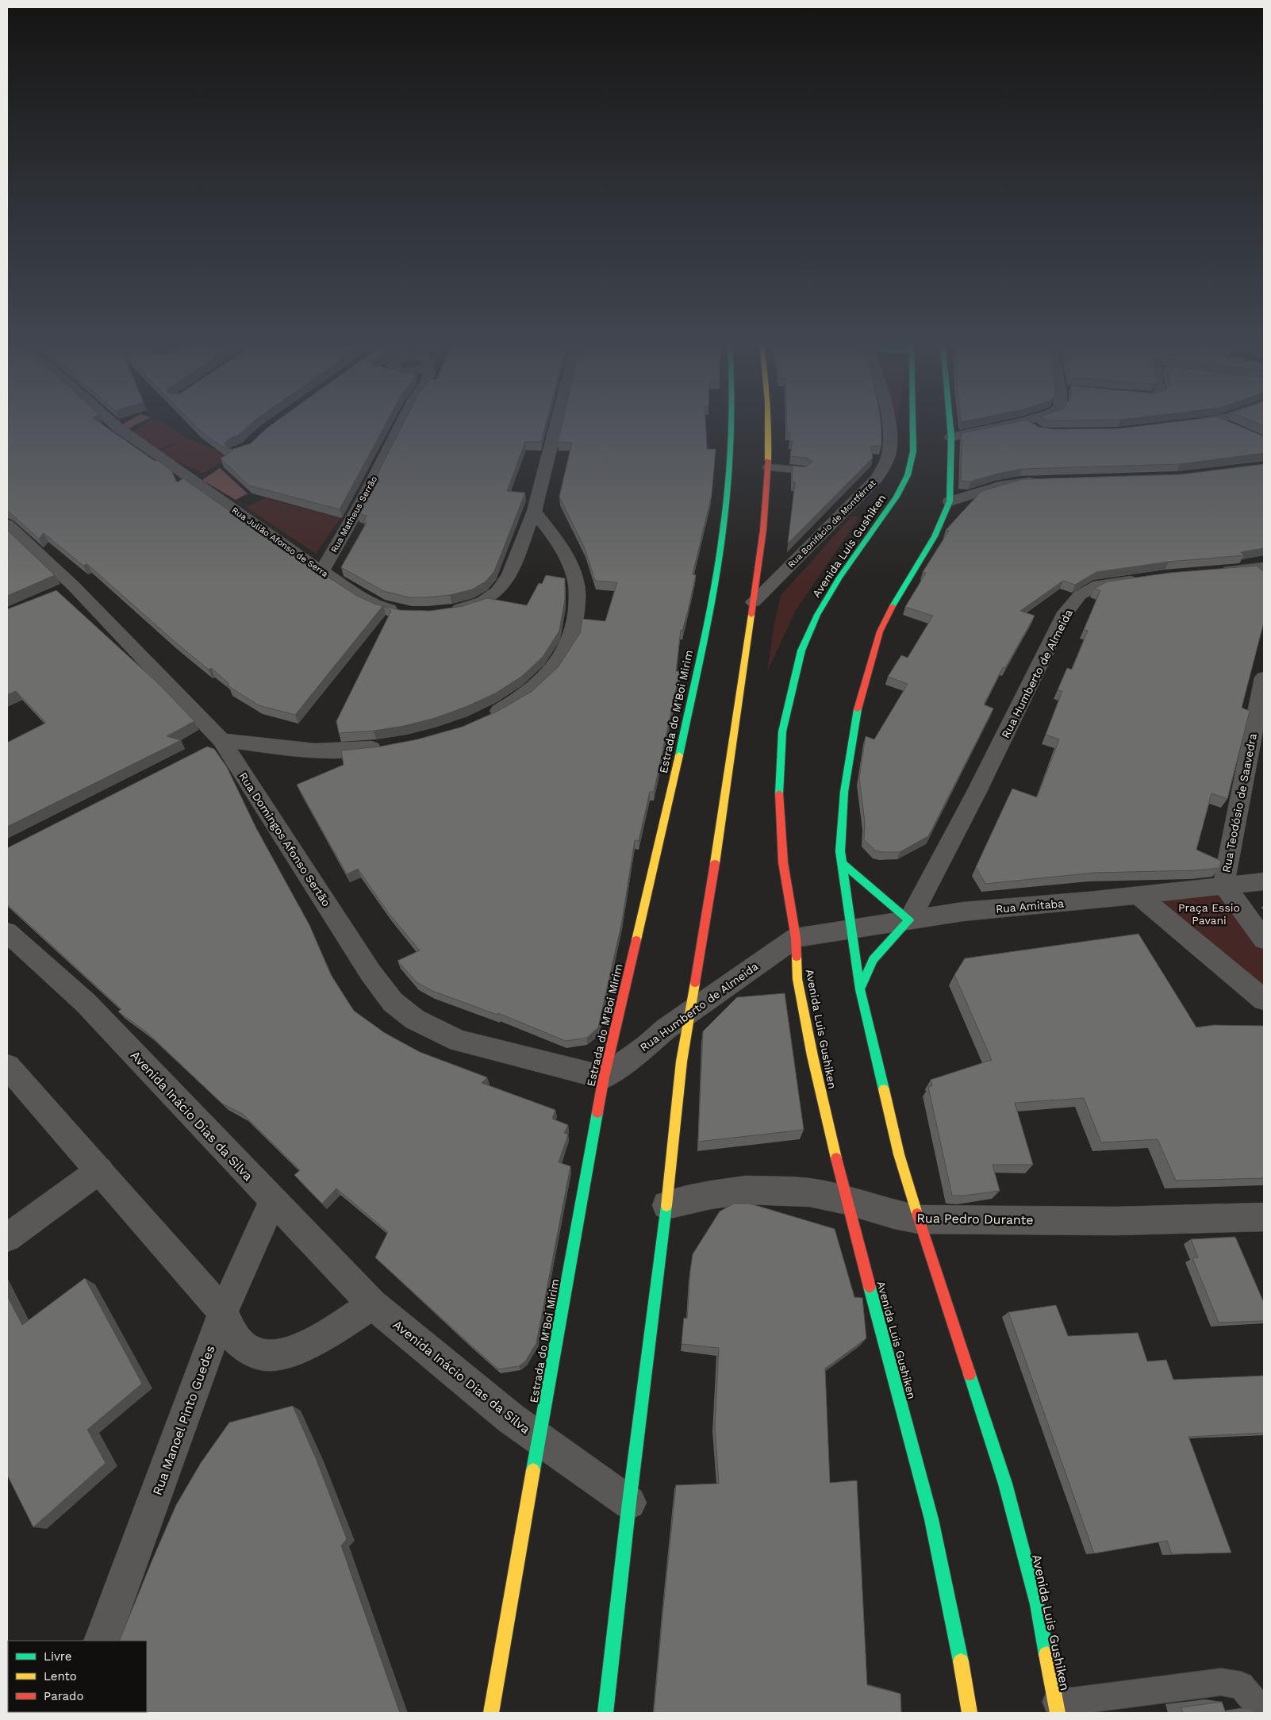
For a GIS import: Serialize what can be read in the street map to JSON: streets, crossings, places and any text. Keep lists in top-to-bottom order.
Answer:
{
  "streets": {
    "main road": ["Avenida Luis Gushiken", "Estrada do M'Boi Mirim"],
    "street": [
      "Rua Matheus Serrão",
      "Rua Bonifácio de Montférrat",
      "Rua Julião Afonso de Serra",
      "Rua Humberto de Almeida",
      "Rua Teodósio de Saavedra",
      "Rua Domingos Afonso Sertão",
      "Rua Amitaba",
      "Avenida Inácio Dias da Silva",
      "Rua Pedro Durante",
      "Rua Manoel Pinto Guedes"
    ]
  },
  "crossings": [
    ["Rua Matheus Serrão", "Rua Julião Afonso de Serra"],
    ["Avenida Luis Gushiken", "Rua Humberto de Almeida"],
    ["Avenida Luis Gushiken", "Rua Amitaba"],
    ["Avenida Luis Gushiken", "Rua Pedro Durante"],
    ["Rua Humberto de Almeida", "Estrada do M'Boi Mirim"],
    ["Rua Humberto de Almeida", "Rua Domingos Afonso Sertão"],
    ["Rua Humberto de Almeida", "Rua Amitaba"],
    ["Estrada do M'Boi Mirim", "Rua Domingos Afonso Sertão"],
    ["Estrada do M'Boi Mirim", "Avenida Inácio Dias da Silva"],
    ["Rua Teodósio de Saavedra", "Rua Amitaba"],
    ["Avenida Inácio Dias da Silva", "Rua Manoel Pinto Guedes"]
  ],
  "parks": ["Praça Essio Pavani"],
  "legend": ["Livre", "Lento", "Parado"]
}
